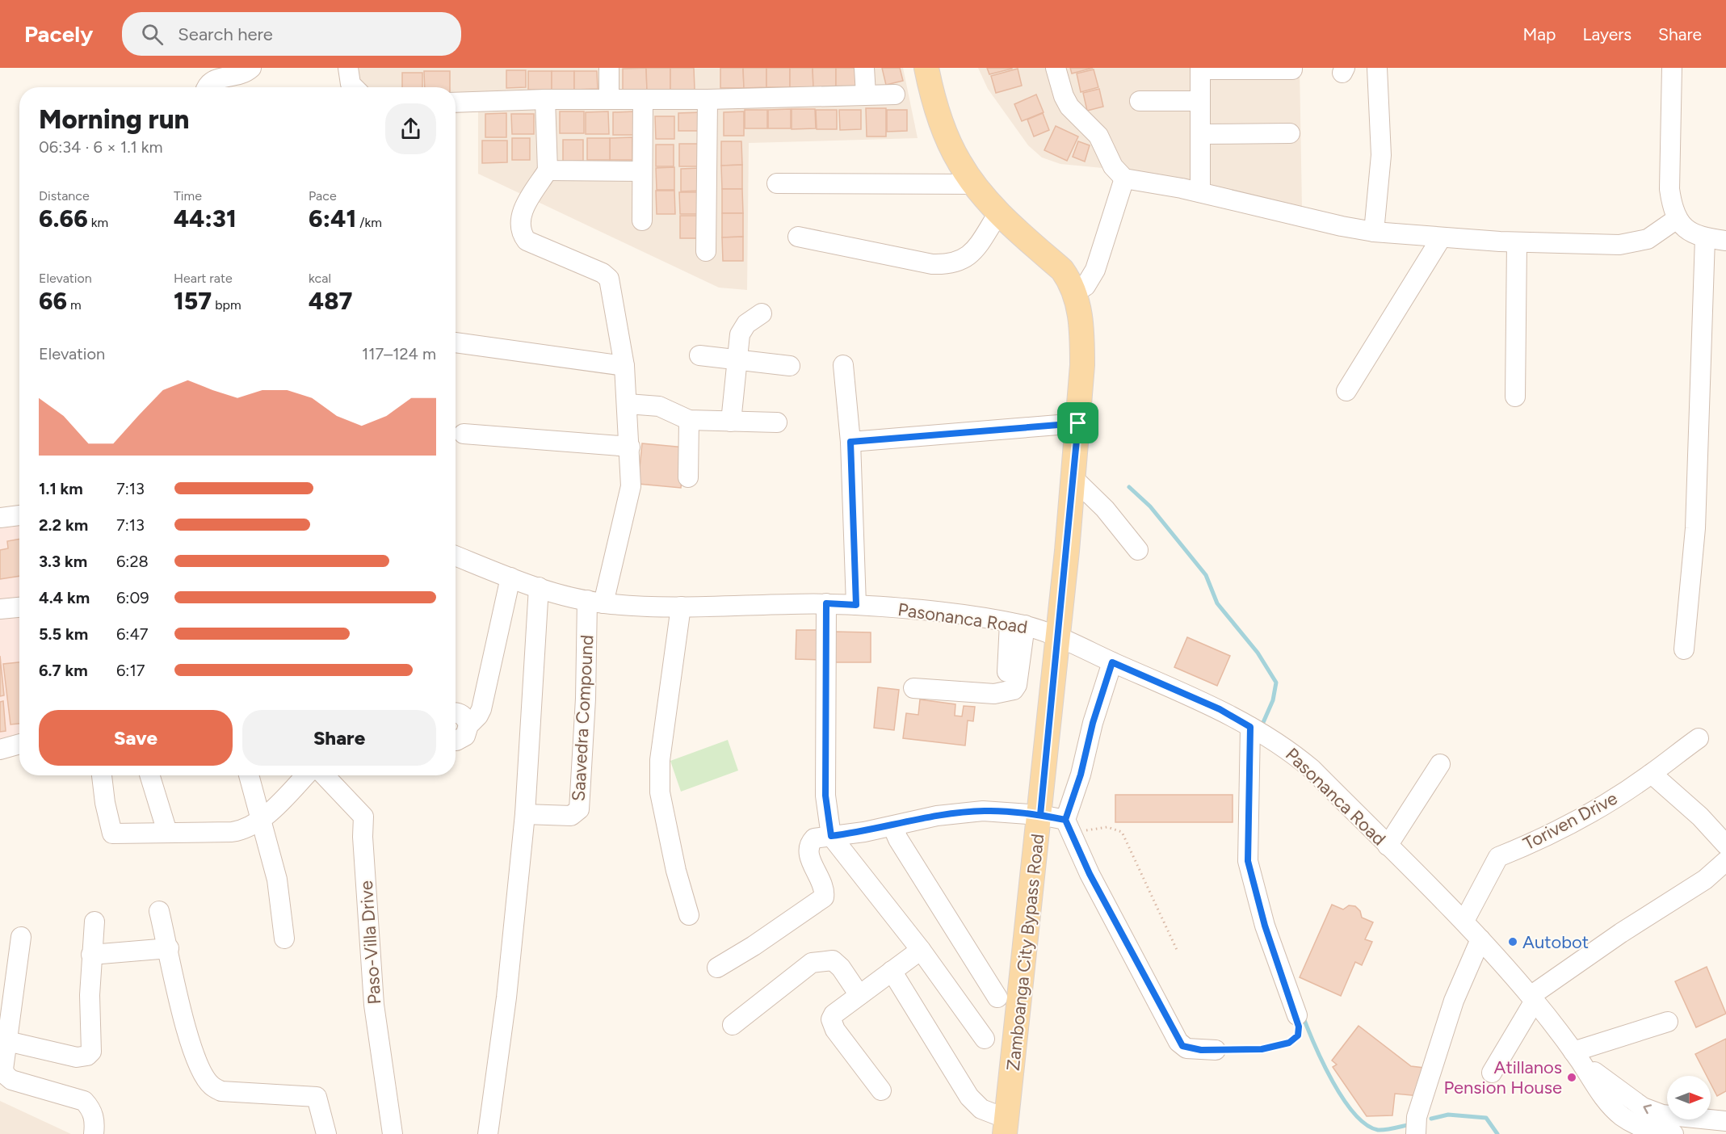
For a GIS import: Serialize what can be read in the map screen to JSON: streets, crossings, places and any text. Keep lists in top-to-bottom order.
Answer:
{
  "streets": {
    "main road": ["Zamboanga City Bypass Road"],
    "street": [
      "Pasonanca Road",
      "Saavedra Compound",
      "Toriven Drive",
      "Paso-Villa Drive"
    ]
  },
  "crossings": [
    ["Pasonanca Road", "Saavedra Compound"],
    ["Pasonanca Road", "Toriven Drive"],
    ["Pasonanca Road", "Zamboanga City Bypass Road"]
  ],
  "places": ["Autobot", "Atillanos Pension House"],
  "north": "right",
  "page": {
    "header": "Pacely",
    "search": "Search here",
    "nav": ["Map", "Layers", "Share"],
    "heading": ["Morning run", "06:34 · 6 × 1.1 km"],
    "stats": [
      ["Distance", "6.66 km"],
      ["Time", "44:31"],
      ["Pace", "6:41 /km"],
      ["Elevation", "66 m"],
      ["Heart rate", "157 bpm"],
      ["kcal", "487"]
    ],
    "chart": ["Elevation", "117–124 m"],
    "list": [
      {
        "name": "1.1 km",
        "note": "7:13"
      },
      {
        "name": "2.2 km",
        "note": "7:13"
      },
      {
        "name": "3.3 km",
        "note": "6:28"
      },
      {
        "name": "4.4 km",
        "note": "6:09"
      },
      {
        "name": "5.5 km",
        "note": "6:47"
      },
      {
        "name": "6.7 km",
        "note": "6:17"
      }
    ],
    "buttons": ["Save", "Share"]
  }
}
